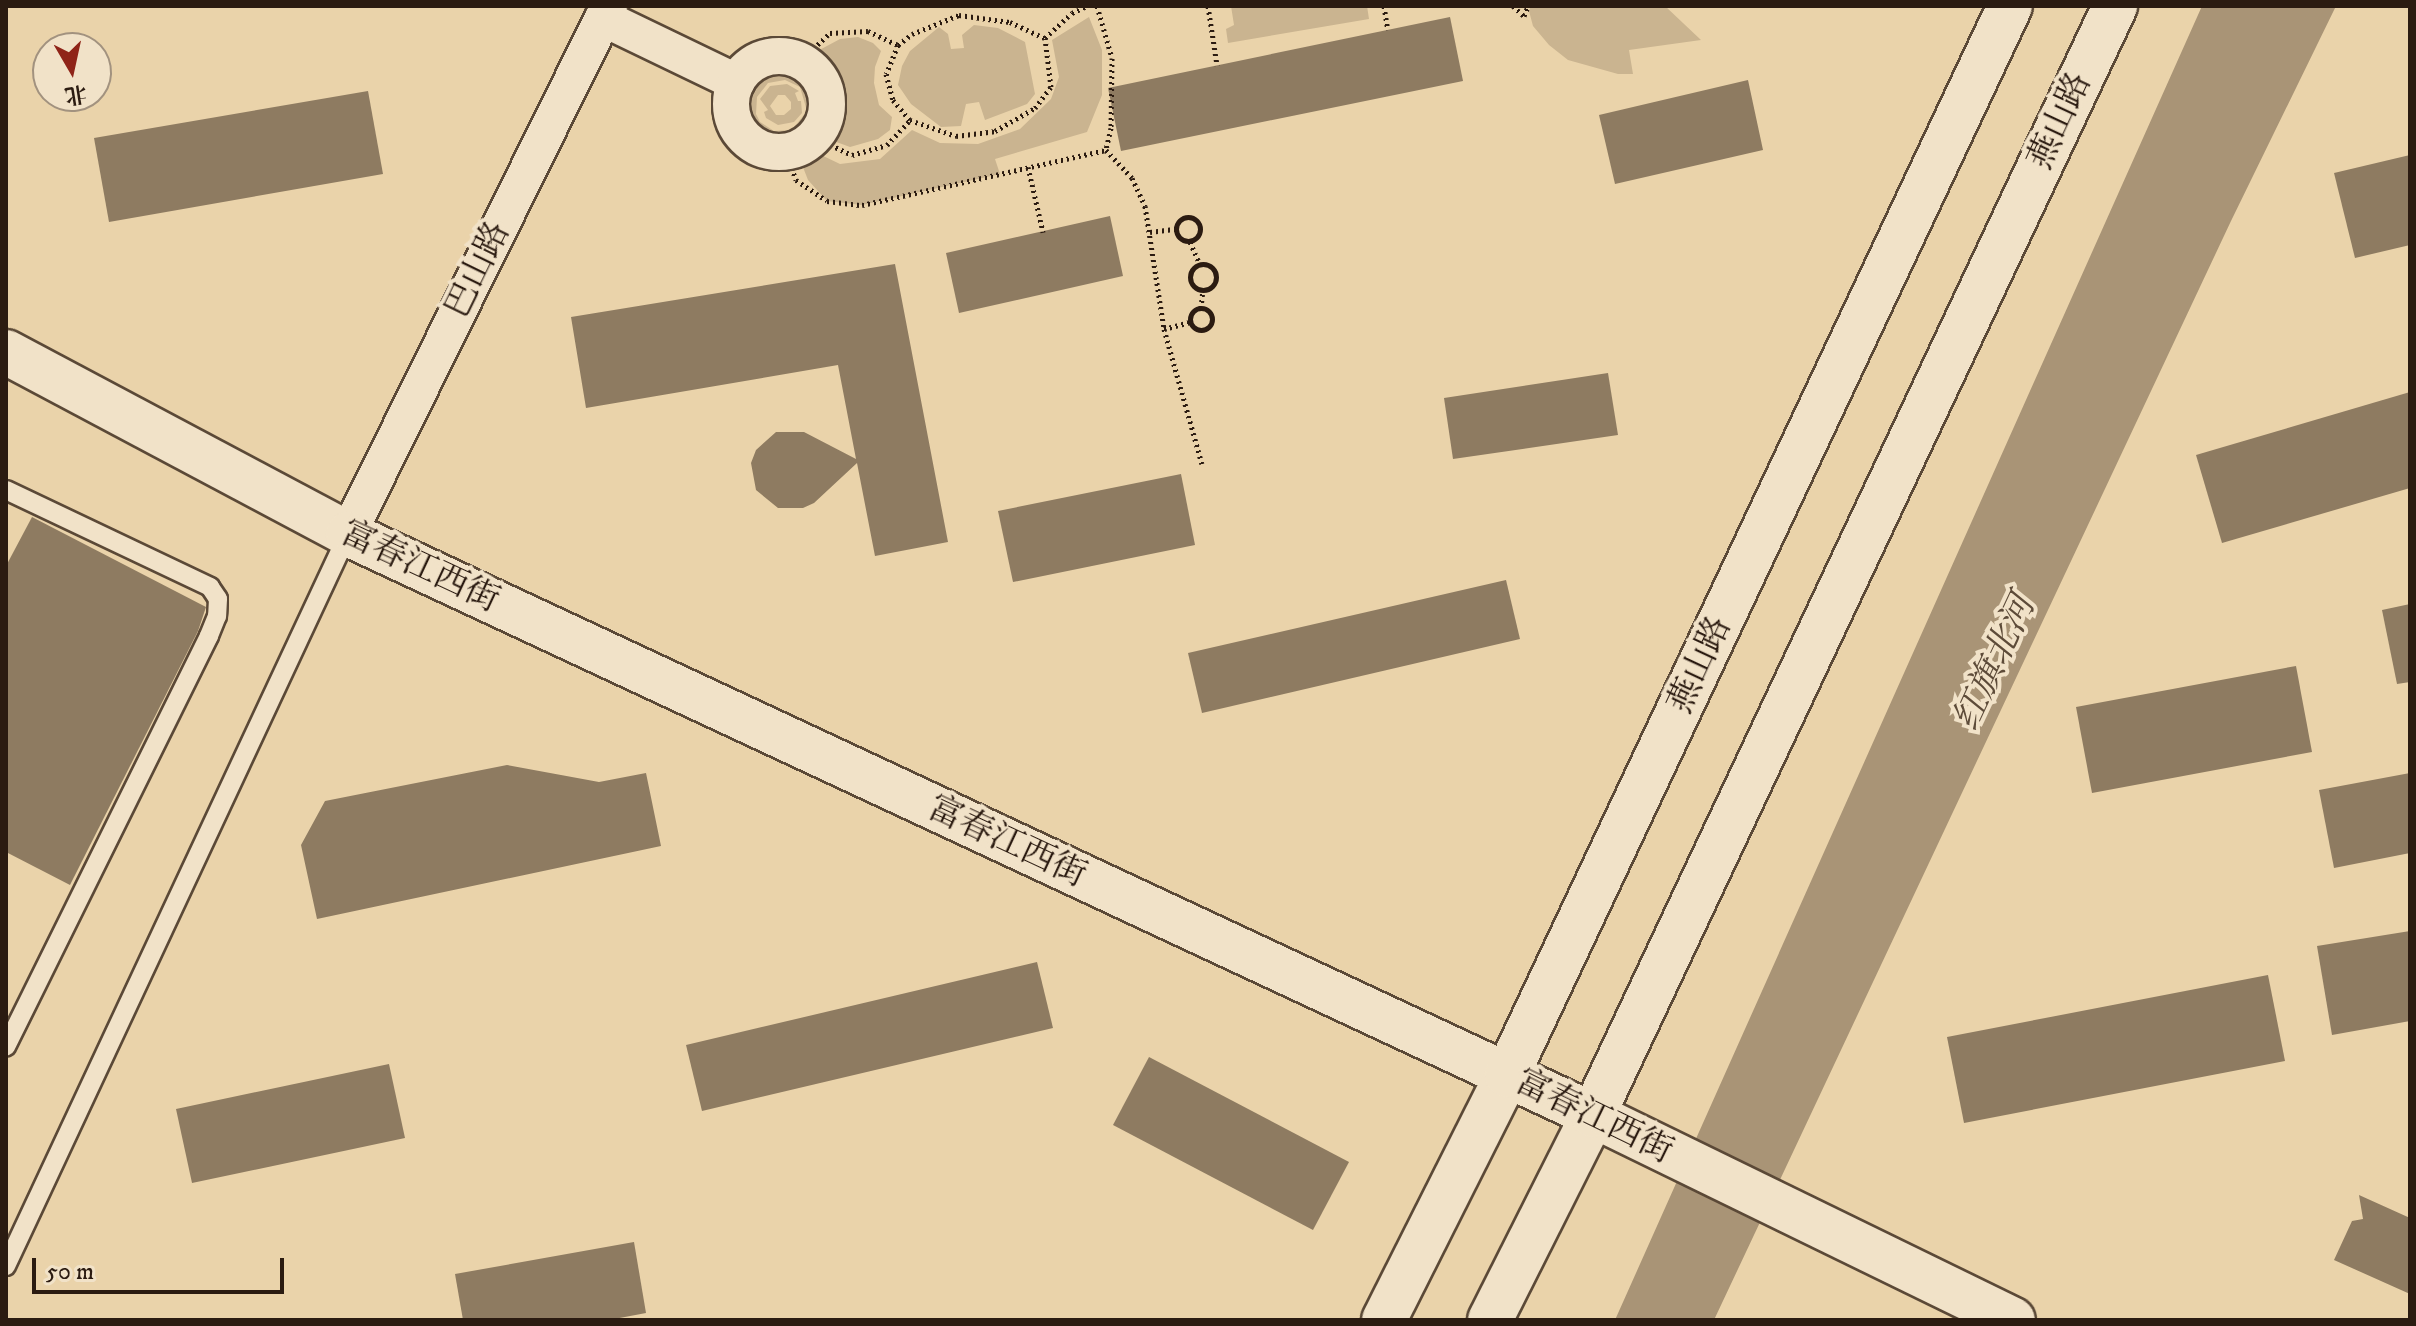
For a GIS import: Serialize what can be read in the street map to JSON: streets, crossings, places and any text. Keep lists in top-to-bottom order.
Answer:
{
  "streets": {
    "main road": ["燕山路", "富春江西街"],
    "street": ["巴山路"]
  },
  "crossings": [
    ["燕山路", "富春江西街"],
    ["巴山路", "富春江西街"]
  ],
  "water": ["红旗北河"],
  "scale_bar": "50 m",
  "north": "bottom"
}
